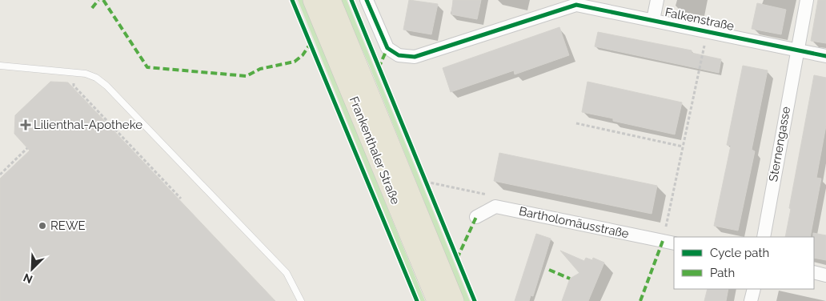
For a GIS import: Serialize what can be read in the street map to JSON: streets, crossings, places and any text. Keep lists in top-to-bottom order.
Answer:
{
  "streets": {
    "main road": ["Frankenthaler Straße"],
    "street": ["Falkenstraße", "Sternengasse", "Bartholomäusstraße"]
  },
  "crossings": [
    ["Falkenstraße", "Sternengasse"]
  ],
  "places": {
    "health": ["Lilienthal-Apotheke"],
    "other": ["REWE"]
  },
  "legend": ["Cycle path", "Path"],
  "north": "bottom left"
}
